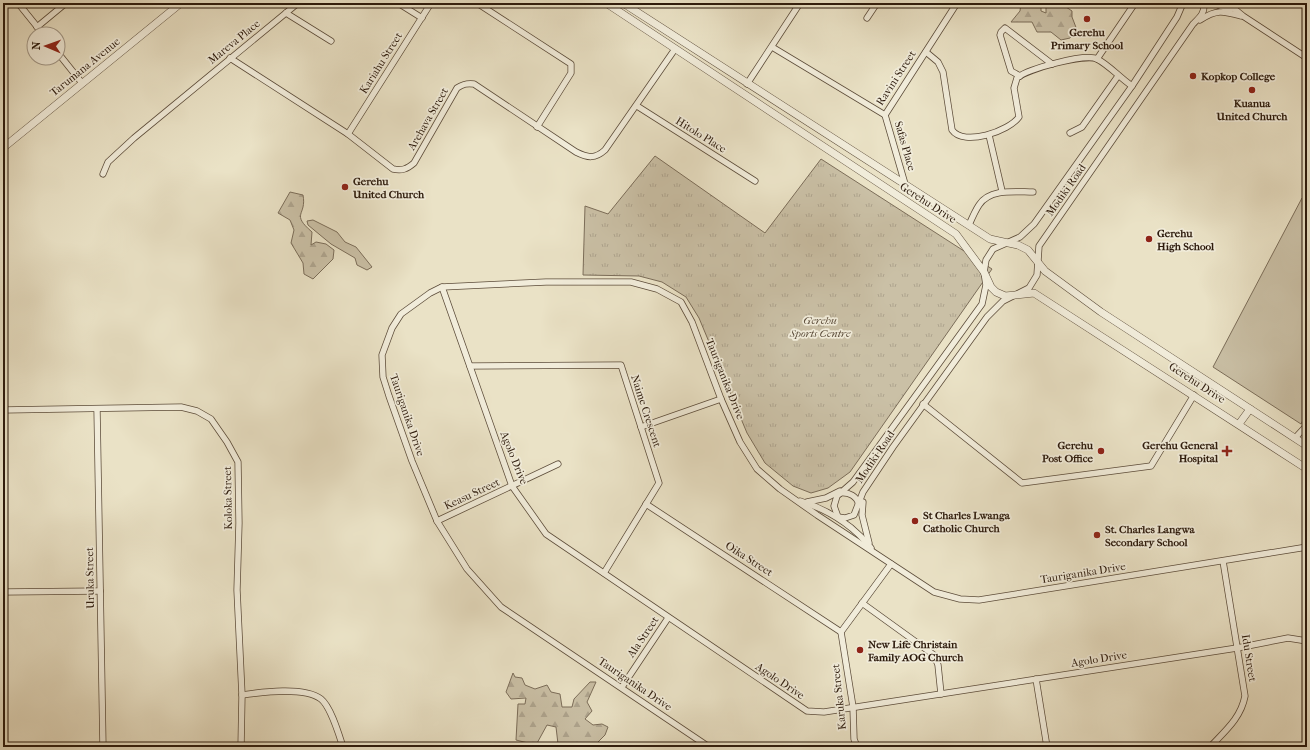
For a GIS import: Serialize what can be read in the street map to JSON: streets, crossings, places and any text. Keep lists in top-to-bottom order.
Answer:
{
  "streets": {
    "street": [
      "Mareva Place",
      "Kariahu Street",
      "Tarumana Avenue",
      "Ravini Street",
      "Arehava Street",
      "Hitolo Place",
      "Safas Place",
      "Modiki Road",
      "Gerehu Drive",
      "Tauriganika Drive",
      "Naime Crescent",
      "Agolo Drive",
      "Keasu Street",
      "Koloka Street",
      "Oika Street",
      "Uruka Street",
      "Ala Street",
      "Idu Street",
      "Karuka Street"
    ]
  },
  "crossings": [
    ["Mareva Place", "Arehava Street"],
    ["Kariahu Street", "Arehava Street"],
    ["Ravini Street", "Safas Place"],
    ["Arehava Street", "Hitolo Place"],
    ["Arehava Street", "Gerehu Drive"],
    ["Safas Place", "Gerehu Drive"],
    ["Modiki Road", "Gerehu Drive"],
    ["Modiki Road", "Tauriganika Drive"],
    ["Tauriganika Drive", "Agolo Drive"],
    ["Tauriganika Drive", "Keasu Street"],
    ["Tauriganika Drive", "Ala Street"],
    ["Tauriganika Drive", "Idu Street"],
    ["Naime Crescent", "Agolo Drive"],
    ["Naime Crescent", "Oika Street"],
    ["Agolo Drive", "Keasu Street"],
    ["Agolo Drive", "Ala Street"],
    ["Agolo Drive", "Idu Street"],
    ["Agolo Drive", "Karuka Street"],
    ["Koloka Street", "Uruka Street"],
    ["Oika Street", "Karuka Street"]
  ],
  "parks": ["Gerehu Sports Centre"],
  "places": {
    "other": [
      "Gerehu Primary School",
      "Kopkop College",
      "Kuanua United Church",
      "Gerehu United Church",
      "Gerehu High School",
      "Gerehu Post Office",
      "St Charles Lwanga Catholic Church",
      "St. Charles Langwa Secondary School",
      "New Life Christain Family AOG Church"
    ],
    "health": ["Gerehu General Hospital"]
  },
  "north": "left"
}
